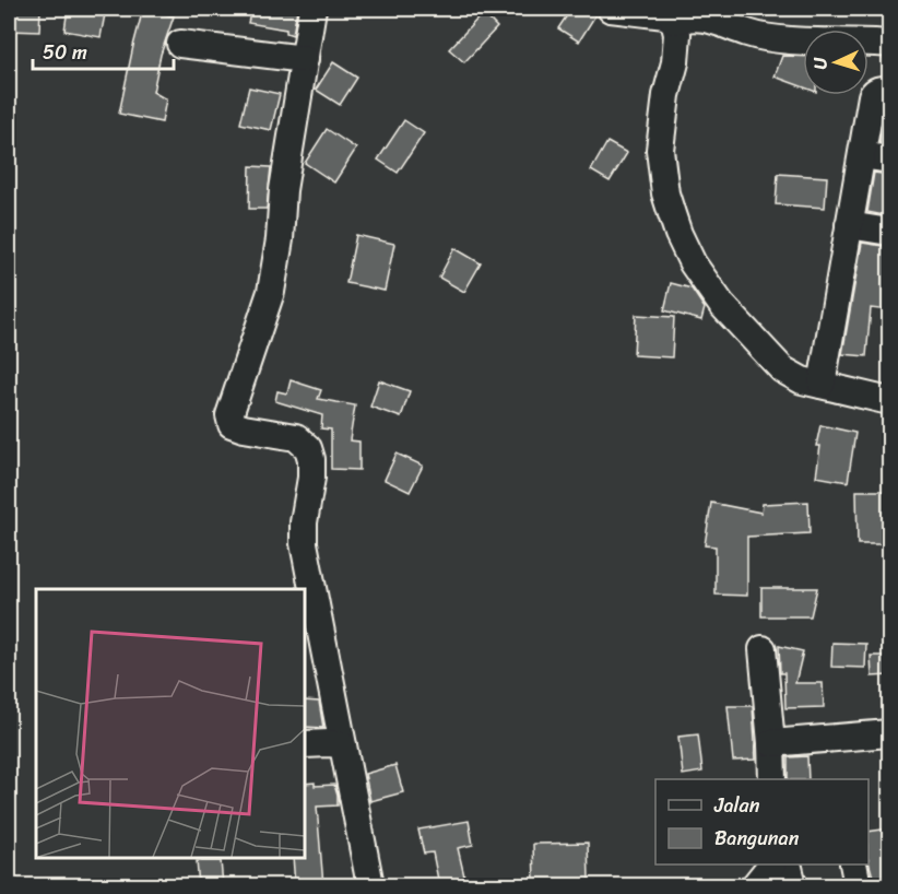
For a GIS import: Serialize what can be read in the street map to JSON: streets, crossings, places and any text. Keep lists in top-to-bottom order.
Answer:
{
  "legend": ["Jalan", "Bangunan"],
  "scale_bar": "50 m",
  "north": "left"
}
